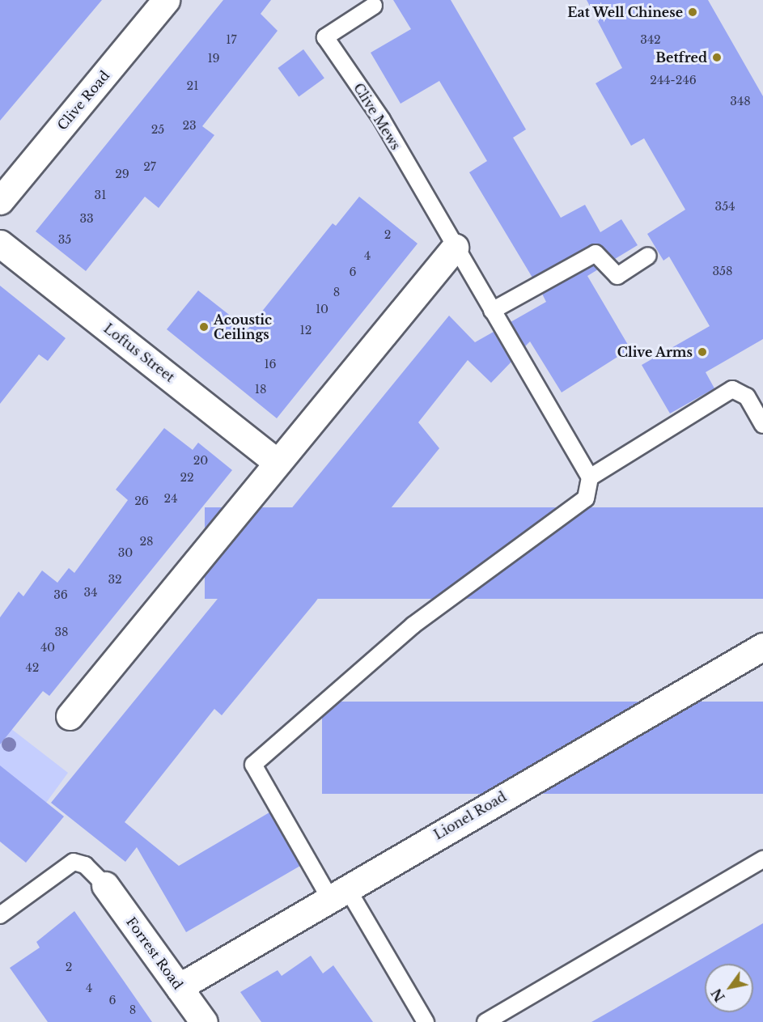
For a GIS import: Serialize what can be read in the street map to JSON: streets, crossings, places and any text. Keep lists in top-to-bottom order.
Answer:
{
  "streets": {
    "street": [
      "Clive Road",
      "Loftus Street",
      "Lionel Road",
      "Forrest Road"
    ],
    "lane": ["Clive Mews"]
  },
  "crossings": [
    ["Lionel Road", "Forrest Road"]
  ],
  "places": [
    "Eat Well Chinese",
    "Betfred",
    "Acoustic Ceilings",
    "Clive Arms"
  ],
  "house_numbers": [
    "17",
    "342",
    "19",
    "244-246",
    "21",
    "348",
    "23",
    "25",
    "27",
    "29",
    "31",
    "354",
    "33",
    "2",
    "35",
    "4",
    "358",
    "6",
    "8",
    "10",
    "12",
    "16",
    "18",
    "20",
    "22",
    "24",
    "26",
    "28",
    "30",
    "32",
    "34",
    "36",
    "38",
    "40",
    "42",
    "2",
    "4",
    "6",
    "8"
  ],
  "north": "bottom left"
}
